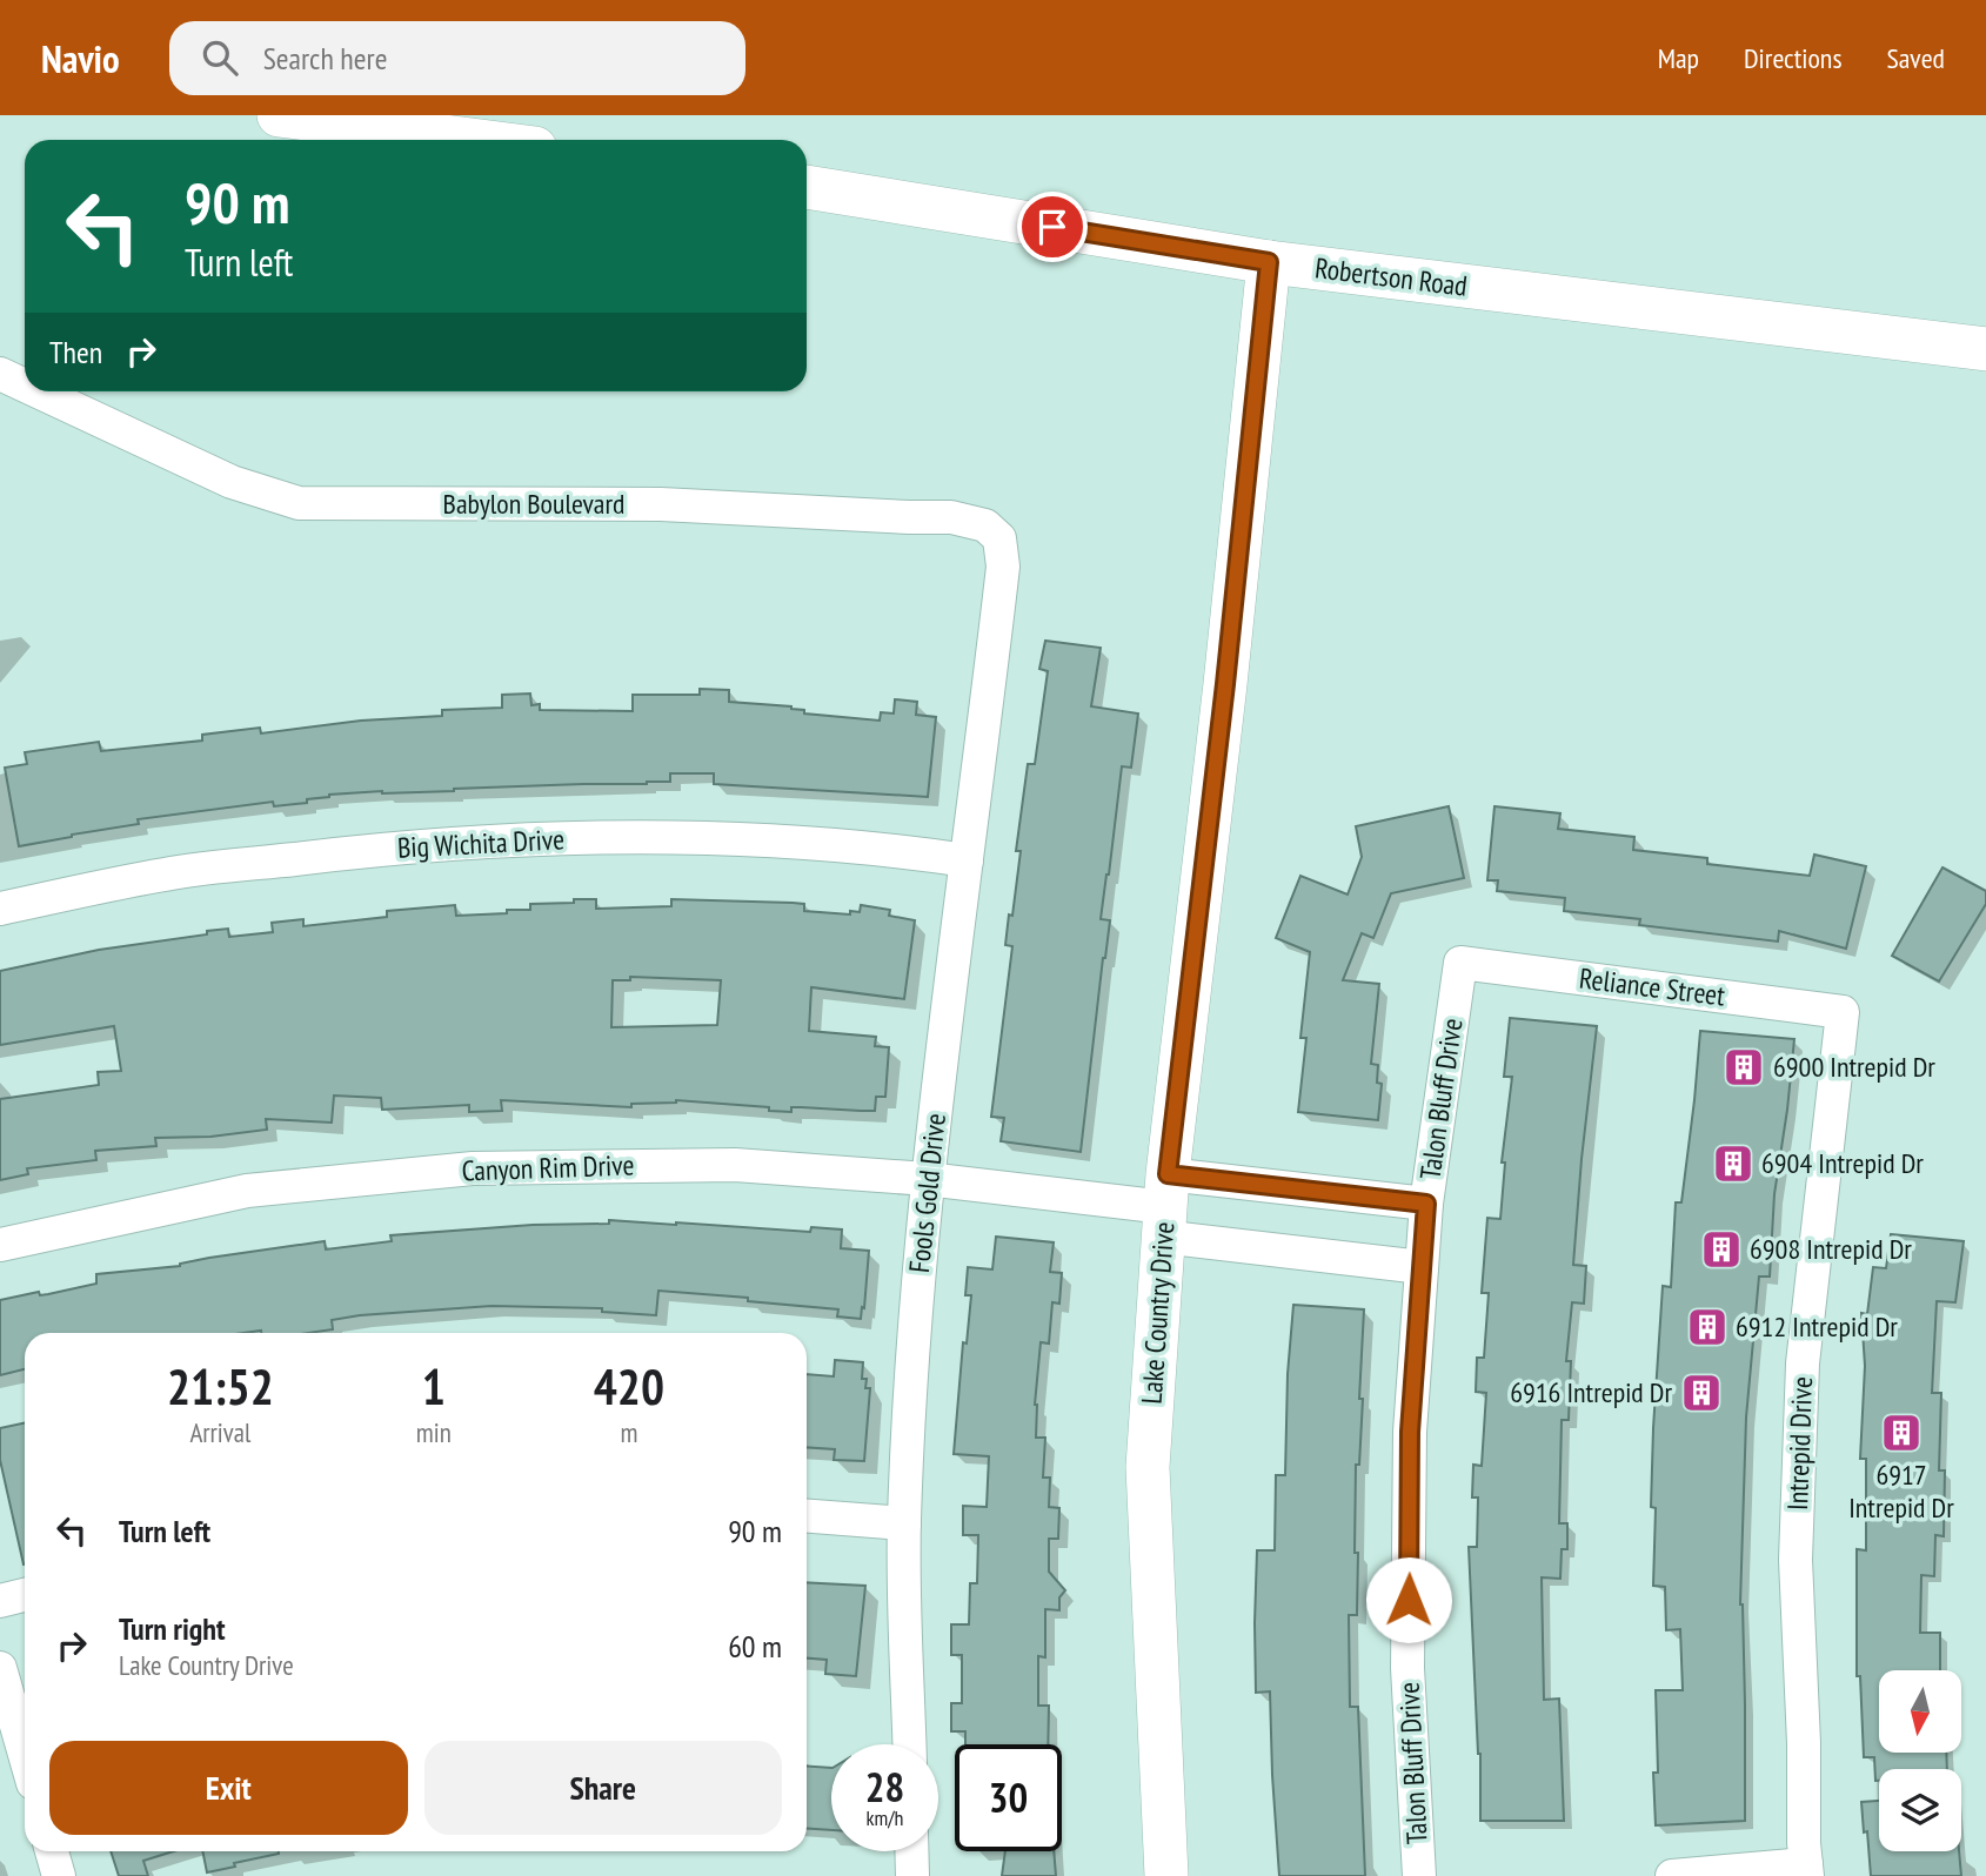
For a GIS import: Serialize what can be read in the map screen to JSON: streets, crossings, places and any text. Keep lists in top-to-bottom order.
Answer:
{
  "streets": {
    "street": [
      "Robertson Road",
      "Babylon Boulevard",
      "Big Wichita Drive",
      "Reliance Street",
      "Talon Bluff Drive",
      "Canyon Rim Drive",
      "Fools Gold Drive",
      "Lake Country Drive",
      "Intrepid Drive"
    ]
  },
  "crossings": [
    ["Robertson Road", "Lake Country Drive"],
    ["Babylon Boulevard", "Fools Gold Drive"],
    ["Big Wichita Drive", "Fools Gold Drive"],
    ["Reliance Street", "Talon Bluff Drive"],
    ["Reliance Street", "Intrepid Drive"],
    ["Canyon Rim Drive", "Fools Gold Drive"],
    ["Canyon Rim Drive", "Lake Country Drive"]
  ],
  "places": {
    "building": [
      "6900 Intrepid Dr",
      "6904 Intrepid Dr",
      "6908 Intrepid Dr",
      "6912 Intrepid Dr",
      "6916 Intrepid Dr",
      "6917 Intrepid Dr"
    ]
  },
  "north": "bottom",
  "page": {
    "header": "Navio",
    "search": "Search here",
    "nav": ["Map", "Directions", "Saved"],
    "turn": ["90 m", "Turn left"],
    "then": "Then",
    "eta": [
      "21:52",
      "Arrival",
      "1",
      "min",
      "420",
      "m"
    ],
    "list": [
      {
        "name": "Turn left",
        "value": "90 m"
      },
      {
        "name": "Turn right",
        "note": "Lake Country Drive",
        "value": "60 m"
      }
    ],
    "buttons": ["Exit", "Share"],
    "speed": "28 km/h",
    "limit": "30"
  }
}
